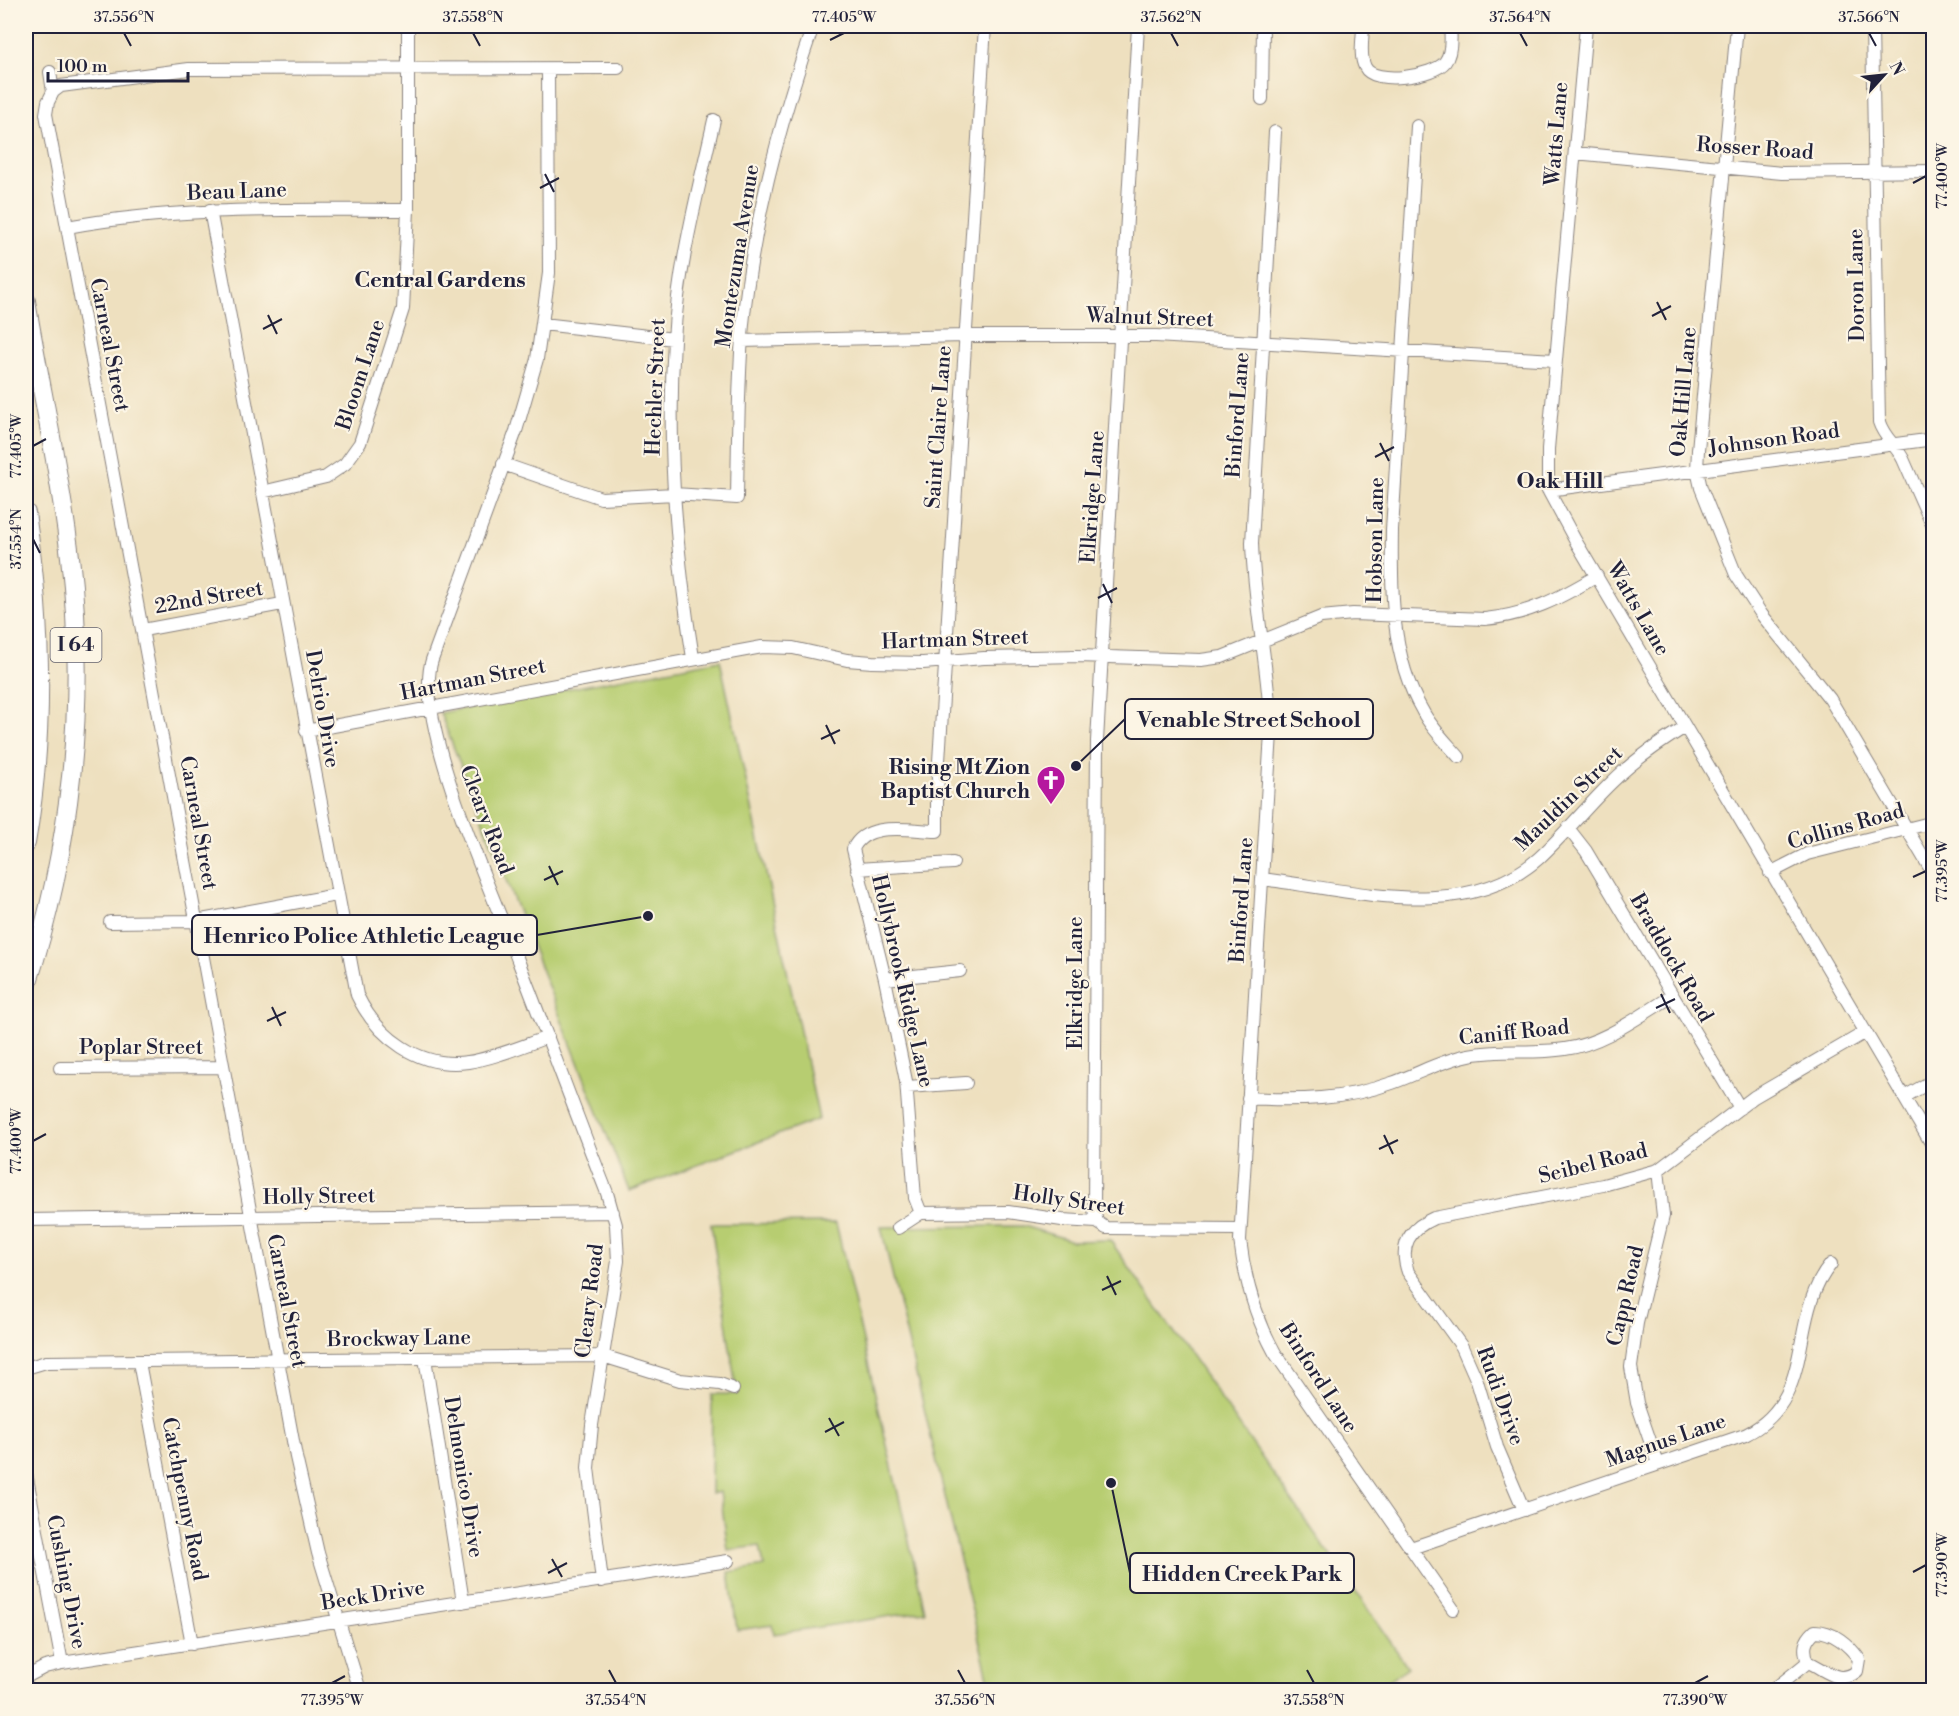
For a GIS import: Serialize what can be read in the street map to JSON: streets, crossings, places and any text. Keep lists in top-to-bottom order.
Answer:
{
  "streets": {
    "highway": ["I 64"],
    "street": [
      "Watts Lane",
      "Rosser Road",
      "Beau Lane",
      "Montezuma Avenue",
      "Doron Lane",
      "Walnut Street",
      "Carneal Street",
      "Bloom Lane",
      "Hechler Street",
      "Oak Hill Lane",
      "Binford Lane",
      "Saint Claire Lane",
      "Johnson Road",
      "Elkridge Lane",
      "Hobson Lane",
      "22nd Street",
      "Hartman Street",
      "Delrio Drive",
      "Mauldin Street",
      "Cleary Road",
      "Collins Road",
      "Braddock Road",
      "Hollybrook Ridge Lane",
      "Caniff Road",
      "Poplar Street",
      "Seibel Road",
      "Holly Street",
      "Capp Road",
      "Brockway Lane",
      "Rudi Drive",
      "Magnus Lane",
      "Delmonico Drive",
      "Catchpenny Road",
      "Cushing Drive",
      "Beck Drive"
    ]
  },
  "crossings": [
    ["Watts Lane", "Rosser Road"],
    ["Watts Lane", "Walnut Street"],
    ["Watts Lane", "Johnson Road"],
    ["Watts Lane", "Hartman Street"],
    ["Watts Lane", "Mauldin Street"],
    ["Watts Lane", "Collins Road"],
    ["Watts Lane", "Seibel Road"],
    ["Rosser Road", "Doron Lane"],
    ["Rosser Road", "Oak Hill Lane"],
    ["Beau Lane", "Carneal Street"],
    ["Beau Lane", "Bloom Lane"],
    ["Beau Lane", "Delrio Drive"],
    ["Montezuma Avenue", "Walnut Street"],
    ["Montezuma Avenue", "Hechler Street"],
    ["Doron Lane", "Johnson Road"],
    ["Walnut Street", "Binford Lane"],
    ["Walnut Street", "Saint Claire Lane"],
    ["Walnut Street", "Elkridge Lane"],
    ["Walnut Street", "Hobson Lane"],
    ["Carneal Street", "22nd Street"],
    ["Carneal Street", "Poplar Street"],
    ["Carneal Street", "Holly Street"],
    ["Carneal Street", "Brockway Lane"],
    ["Carneal Street", "Beck Drive"],
    ["Bloom Lane", "Delrio Drive"],
    ["Hechler Street", "Hartman Street"],
    ["Oak Hill Lane", "Johnson Road"],
    ["Oak Hill Lane", "Collins Road"],
    ["Binford Lane", "Hartman Street"],
    ["Binford Lane", "Mauldin Street"],
    ["Binford Lane", "Caniff Road"],
    ["Binford Lane", "Holly Street"],
    ["Binford Lane", "Magnus Lane"],
    ["Saint Claire Lane", "Hartman Street"],
    ["Saint Claire Lane", "Hollybrook Ridge Lane"],
    ["Elkridge Lane", "Hartman Street"],
    ["Elkridge Lane", "Holly Street"],
    ["Hobson Lane", "Hartman Street"],
    ["22nd Street", "Delrio Drive"],
    ["Hartman Street", "Delrio Drive"],
    ["Hartman Street", "Cleary Road"],
    ["Delrio Drive", "Cleary Road"],
    ["Mauldin Street", "Braddock Road"],
    ["Cleary Road", "Holly Street"],
    ["Cleary Road", "Brockway Lane"],
    ["Cleary Road", "Beck Drive"],
    ["Braddock Road", "Caniff Road"],
    ["Braddock Road", "Seibel Road"],
    ["Hollybrook Ridge Lane", "Holly Street"],
    ["Seibel Road", "Capp Road"],
    ["Seibel Road", "Rudi Drive"],
    ["Capp Road", "Magnus Lane"],
    ["Brockway Lane", "Delmonico Drive"],
    ["Brockway Lane", "Catchpenny Road"],
    ["Rudi Drive", "Magnus Lane"],
    ["Delmonico Drive", "Beck Drive"],
    ["Catchpenny Road", "Beck Drive"],
    ["Cushing Drive", "Beck Drive"]
  ],
  "districts": ["Central Gardens", "Oak Hill"],
  "places": {
    "other": ["Venable Street School", "Henrico Police Athletic League", "Hidden Creek Park"],
    "church": ["Rising Mt Zion Baptist Church"]
  },
  "scale_bar": "100 m",
  "north": "top right",
  "coordinates": [
    "37.556°N",
    "37.558°N",
    "77.405°W",
    "37.562°N",
    "37.564°N",
    "37.566°N",
    "77.400°W",
    "37.554°N",
    "77.395°W",
    "77.390°W"
  ]
}
